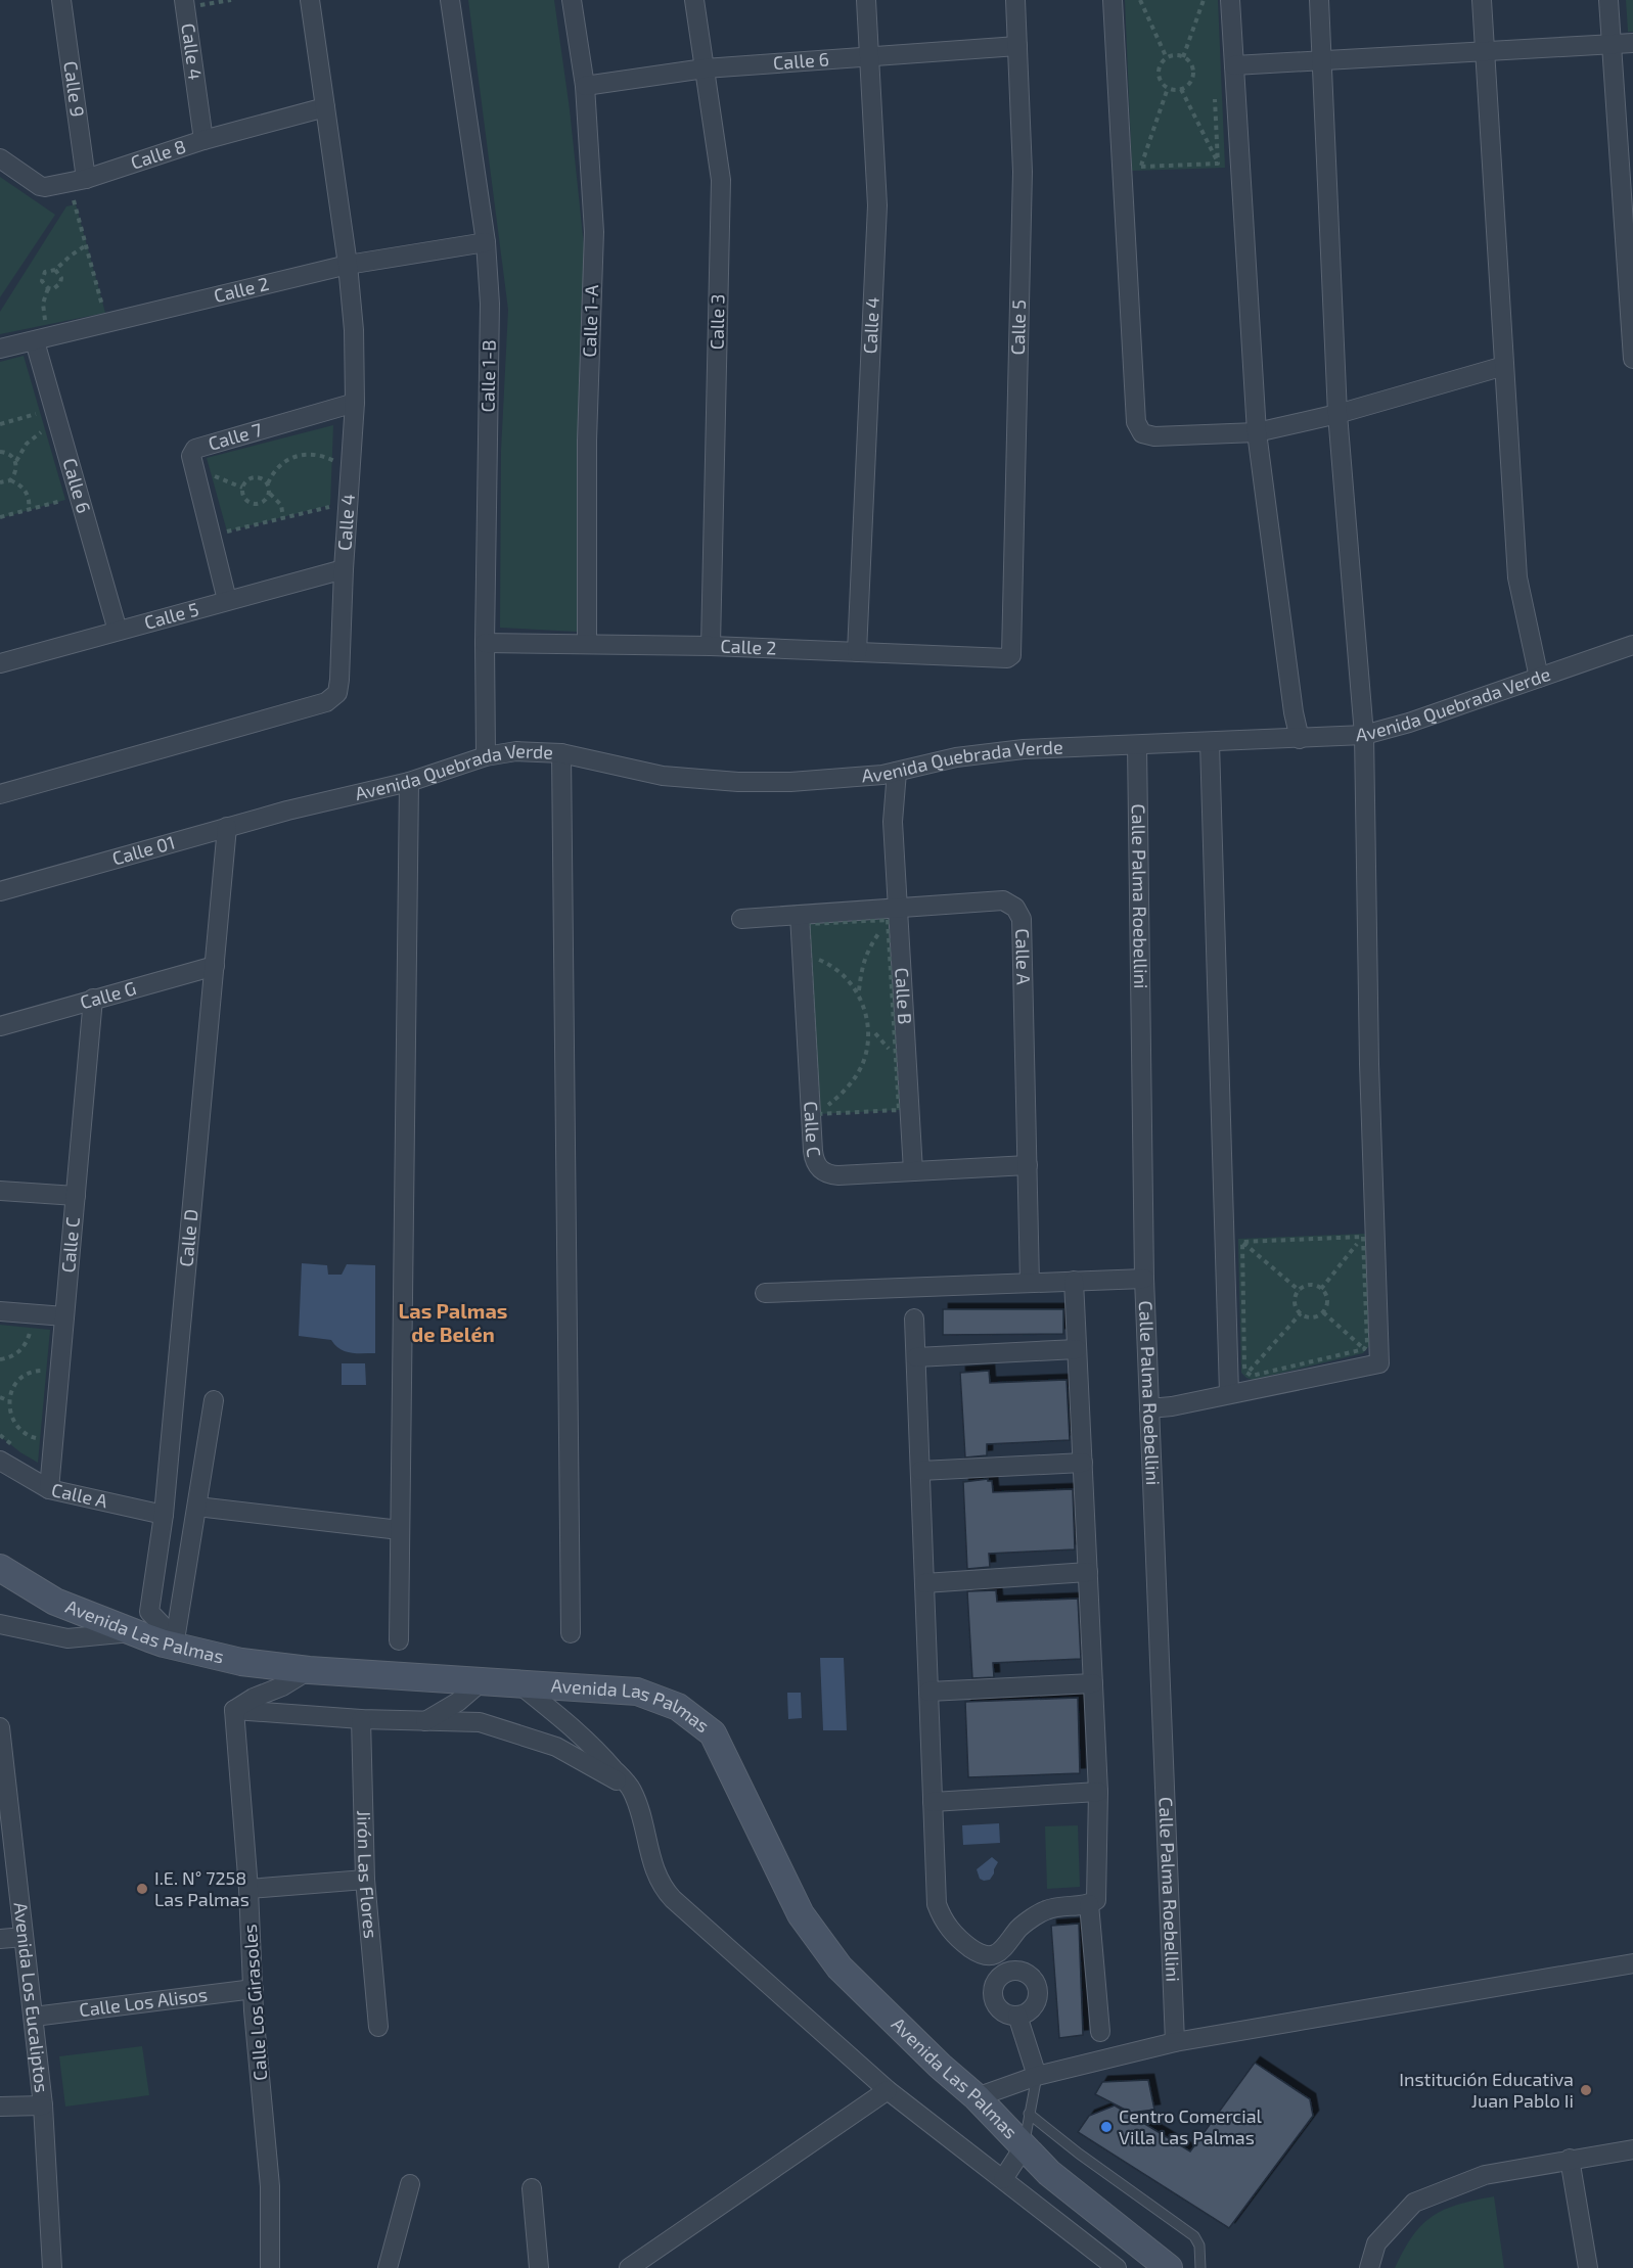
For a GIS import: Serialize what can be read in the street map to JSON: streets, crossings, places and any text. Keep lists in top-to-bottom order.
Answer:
{
  "streets": {
    "main road": ["Avenida Las Palmas"],
    "street": [
      "Calle 4",
      "Calle 6",
      "Calle 9",
      "Calle 8",
      "Calle 2",
      "Calle 1-A",
      "Calle 3",
      "Calle 5",
      "Calle 1-B",
      "Calle 7",
      "Avenida Quebrada Verde",
      "Calle 01",
      "Calle Palma Roebellini",
      "Calle A",
      "Calle G",
      "Calle B",
      "Calle C",
      "Calle D",
      "Jirón Las Flores",
      "Avenida Los Eucaliptos",
      "Calle Los Alisos",
      "Calle Los Girasoles"
    ]
  },
  "crossings": [
    ["Calle 4", "Calle 6"],
    ["Calle 4", "Calle 8"],
    ["Calle 4", "Calle 2"],
    ["Calle 4", "Calle 5"],
    ["Calle 4", "Calle 7"],
    ["Calle 6", "Calle 2"],
    ["Calle 6", "Calle 1-A"],
    ["Calle 6", "Calle 3"],
    ["Calle 6", "Calle 5"],
    ["Calle 9", "Calle 8"],
    ["Calle 2", "Calle 1-A"],
    ["Calle 2", "Calle 3"],
    ["Calle 2", "Calle 5"],
    ["Calle 2", "Calle 1-B"],
    ["Calle 5", "Calle 7"],
    ["Calle 1-B", "Avenida Quebrada Verde"],
    ["Avenida Quebrada Verde", "Calle 01"],
    ["Avenida Quebrada Verde", "Calle Palma Roebellini"],
    ["Avenida Quebrada Verde", "Calle B"],
    ["Calle 01", "Calle D"],
    ["Calle A", "Calle B"],
    ["Calle A", "Calle C"],
    ["Calle A", "Calle D"],
    ["Calle G", "Calle C"],
    ["Calle G", "Calle D"],
    ["Calle B", "Calle C"],
    ["Calle D", "Avenida Las Palmas"],
    ["Avenida Los Eucaliptos", "Calle Los Alisos"],
    ["Calle Los Alisos", "Calle Los Girasoles"]
  ],
  "districts": ["Las Palmas de Belén"],
  "places": ["I.E. N° 7258 Las Palmas", "Institución Educativa Juan Pablo Ii", "Centro Comercial Villa Las Palmas"]
}
